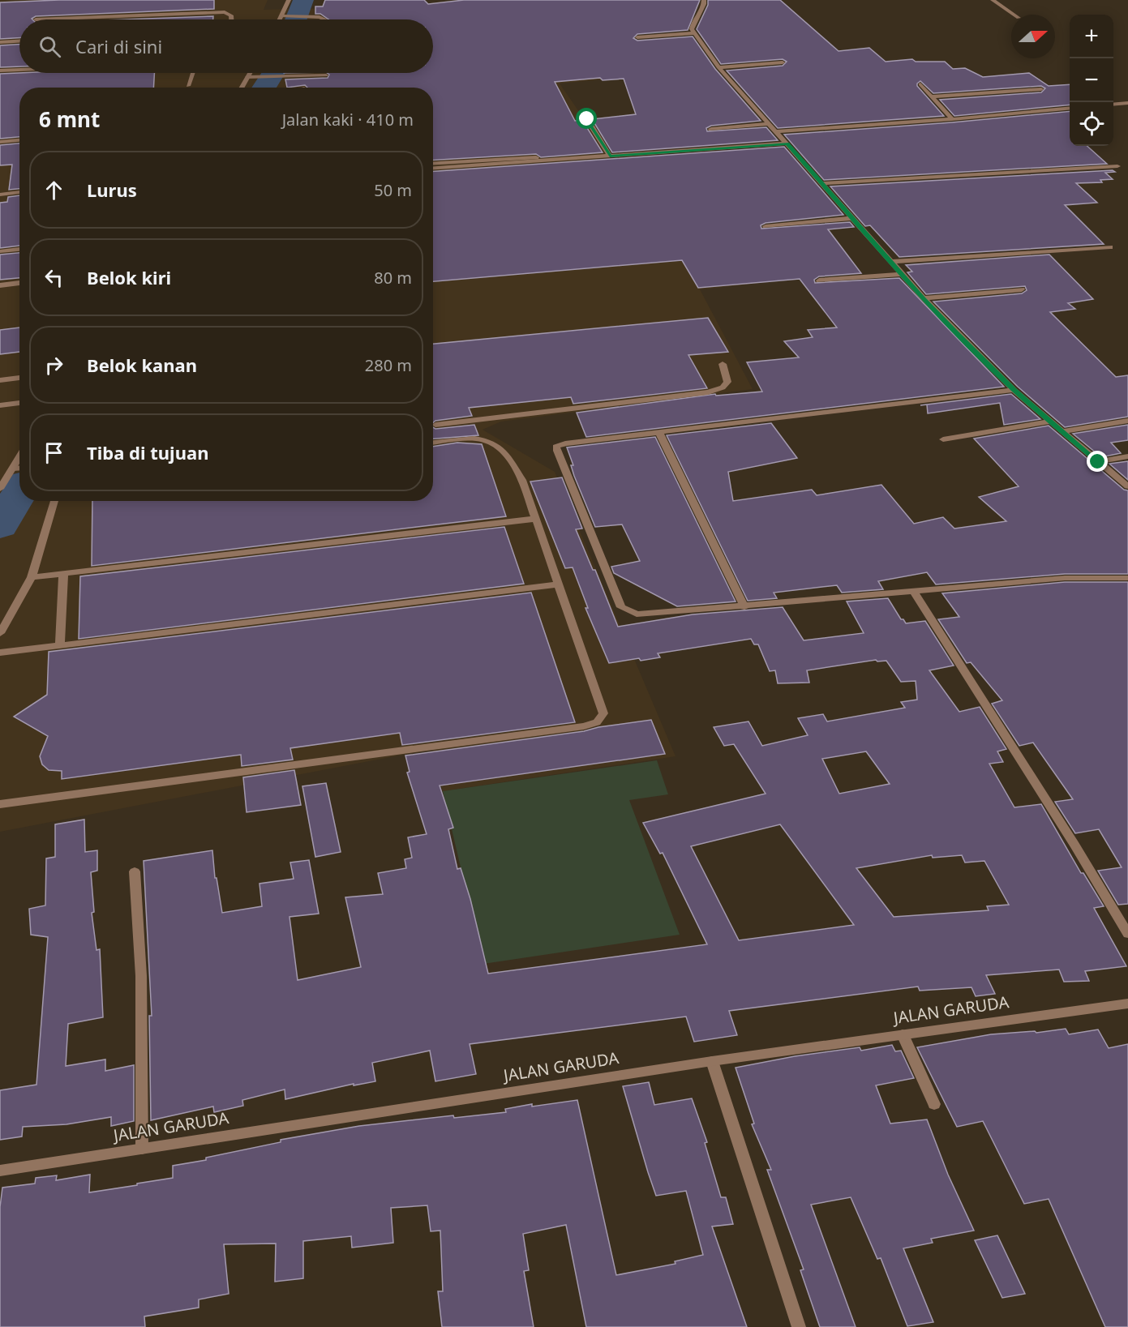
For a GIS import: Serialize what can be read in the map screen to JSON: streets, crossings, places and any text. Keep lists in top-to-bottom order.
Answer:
{
  "streets": {
    "street": ["JALAN GARUDA"]
  },
  "north": "right",
  "page": {
    "map_buttons": ["+", "−"],
    "search": "Cari di sini",
    "heading": ["6 mnt", "Jalan kaki · 410 m"],
    "list": [
      ["Lurus", "50 m"],
      ["Belok kiri", "80 m"],
      ["Belok kanan", "280 m"],
      "Tiba di tujuan"
    ]
  }
}
